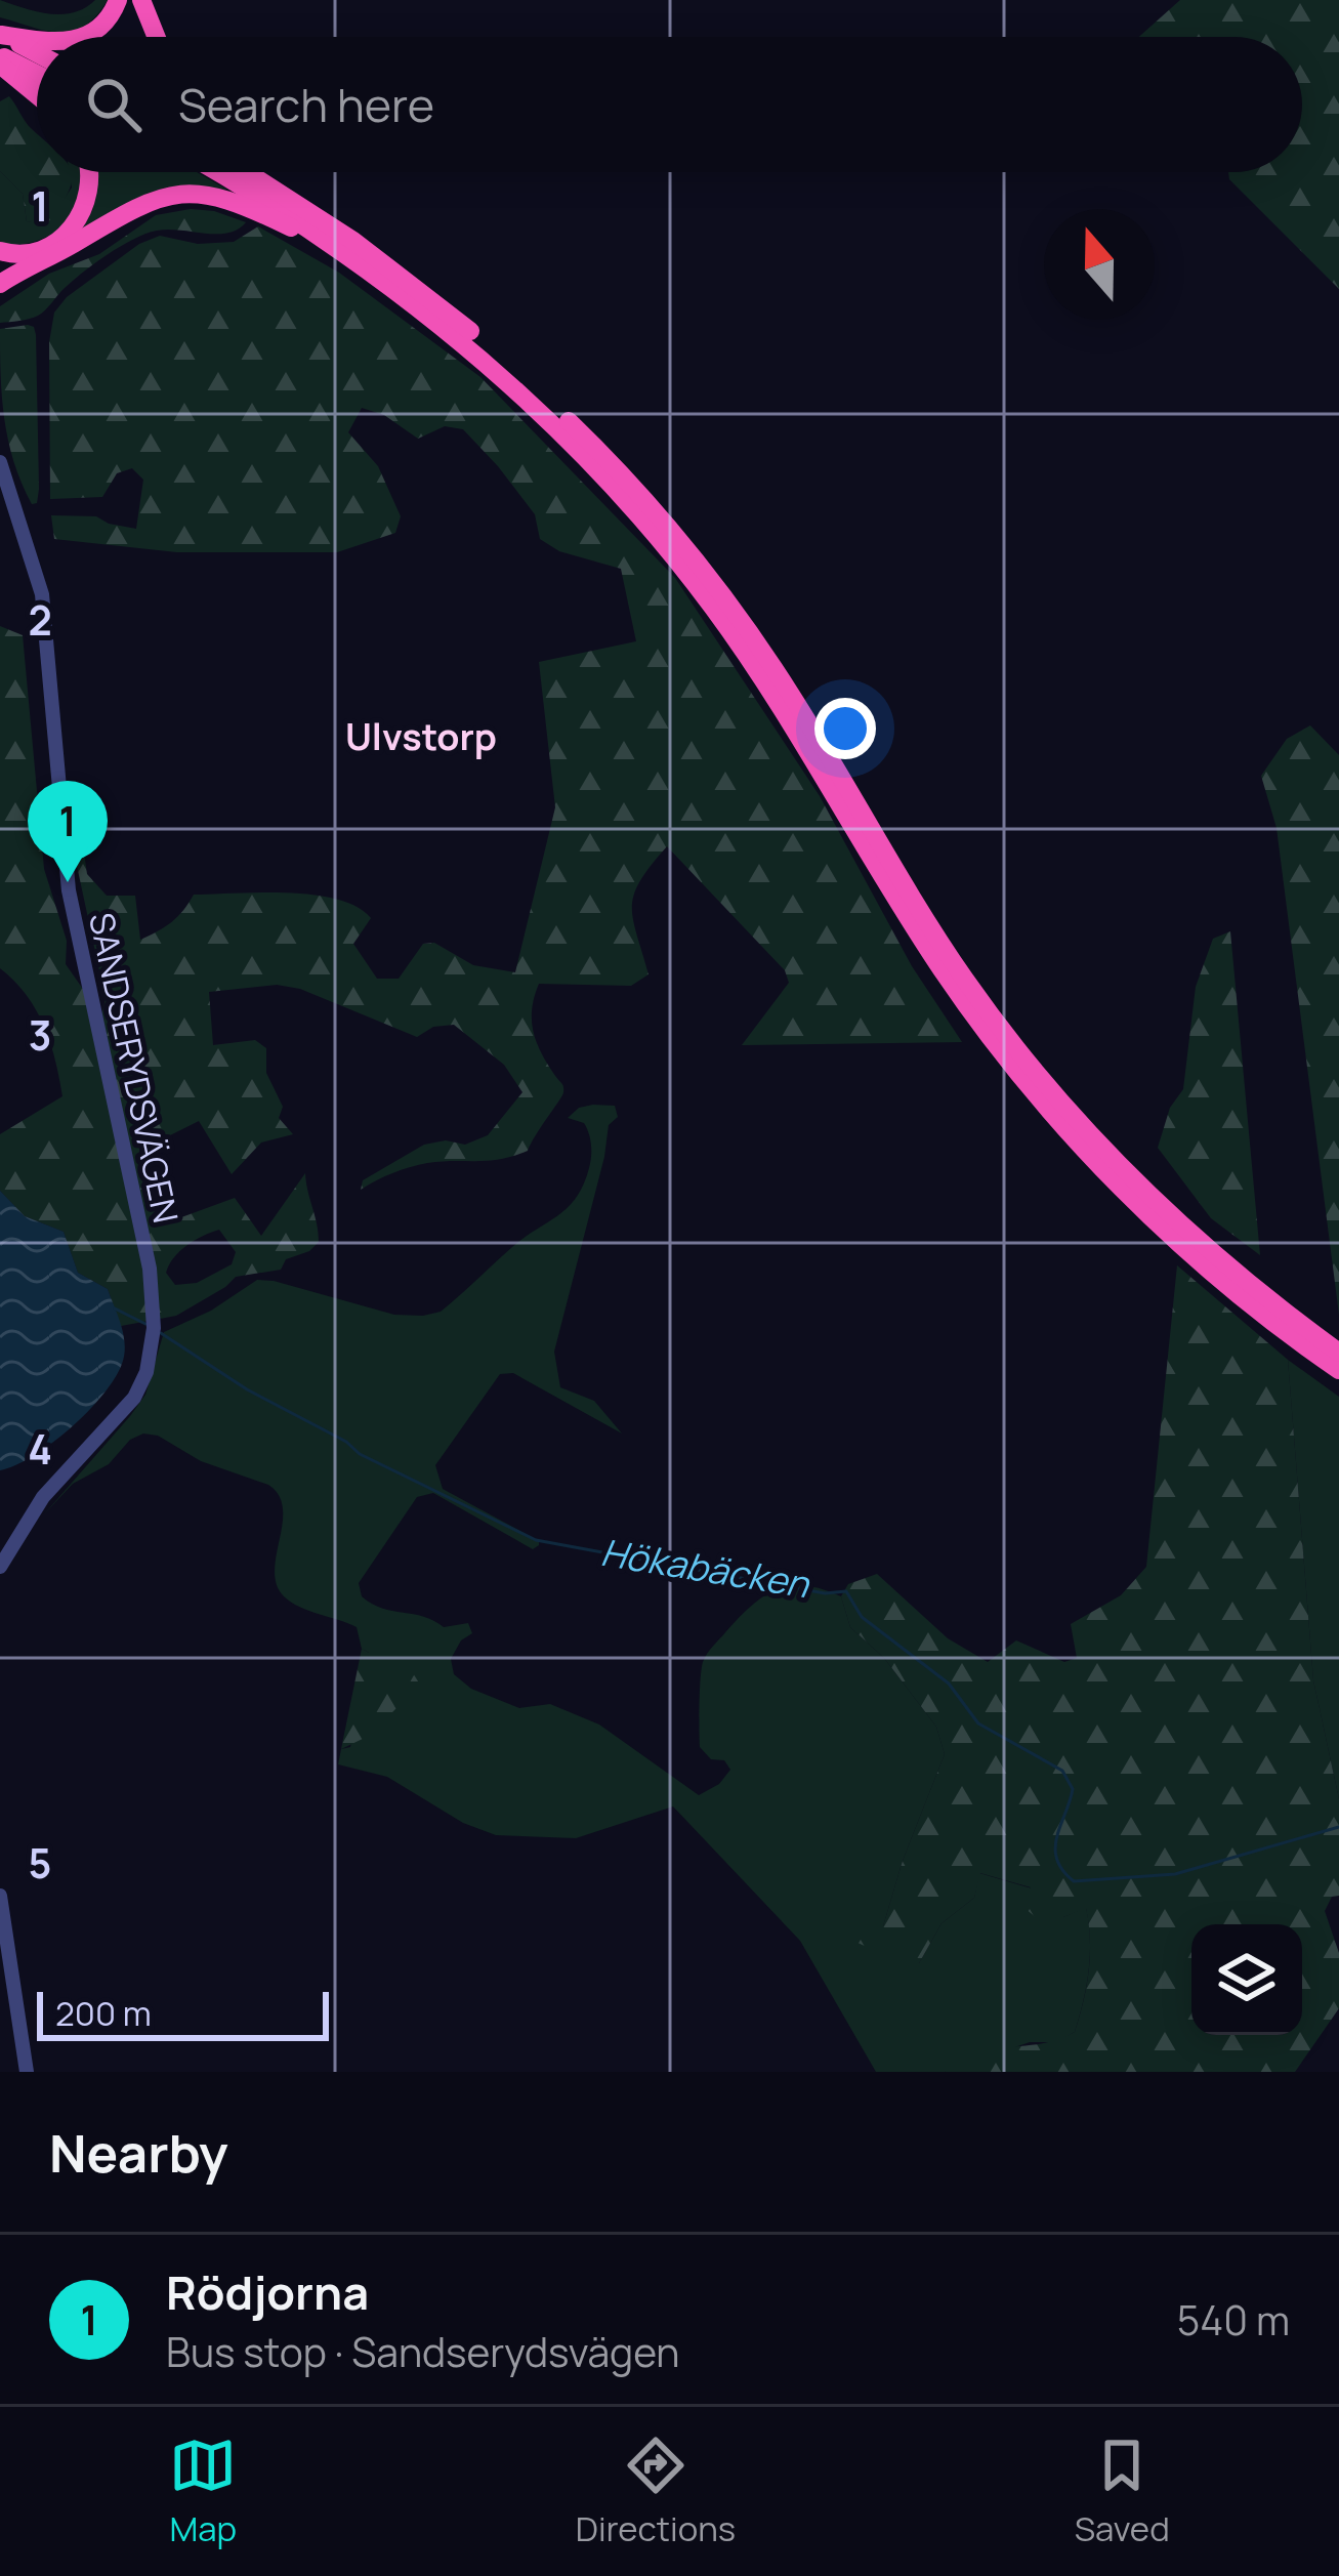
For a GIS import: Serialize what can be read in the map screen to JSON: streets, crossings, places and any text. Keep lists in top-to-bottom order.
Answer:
{
  "streets": {
    "street": ["SANDSERYDSVÄGEN"]
  },
  "districts": ["Ulvstorp"],
  "water": ["Hökabäcken"],
  "scale_bar": "200 m",
  "north": "top",
  "page": {
    "search": "Search here",
    "pins": "1",
    "scale": "200 m",
    "heading": "Nearby",
    "list": [
      {
        "mark": "1",
        "name": "Rödjorna",
        "note": "Bus stop · Sandserydsvägen",
        "value": "540 m"
      }
    ],
    "nav": ["Map", "Directions", "Saved"]
  },
  "grid": {
    "rows": [
      "1",
      "2",
      "3",
      "4",
      "5"
    ]
  }
}
